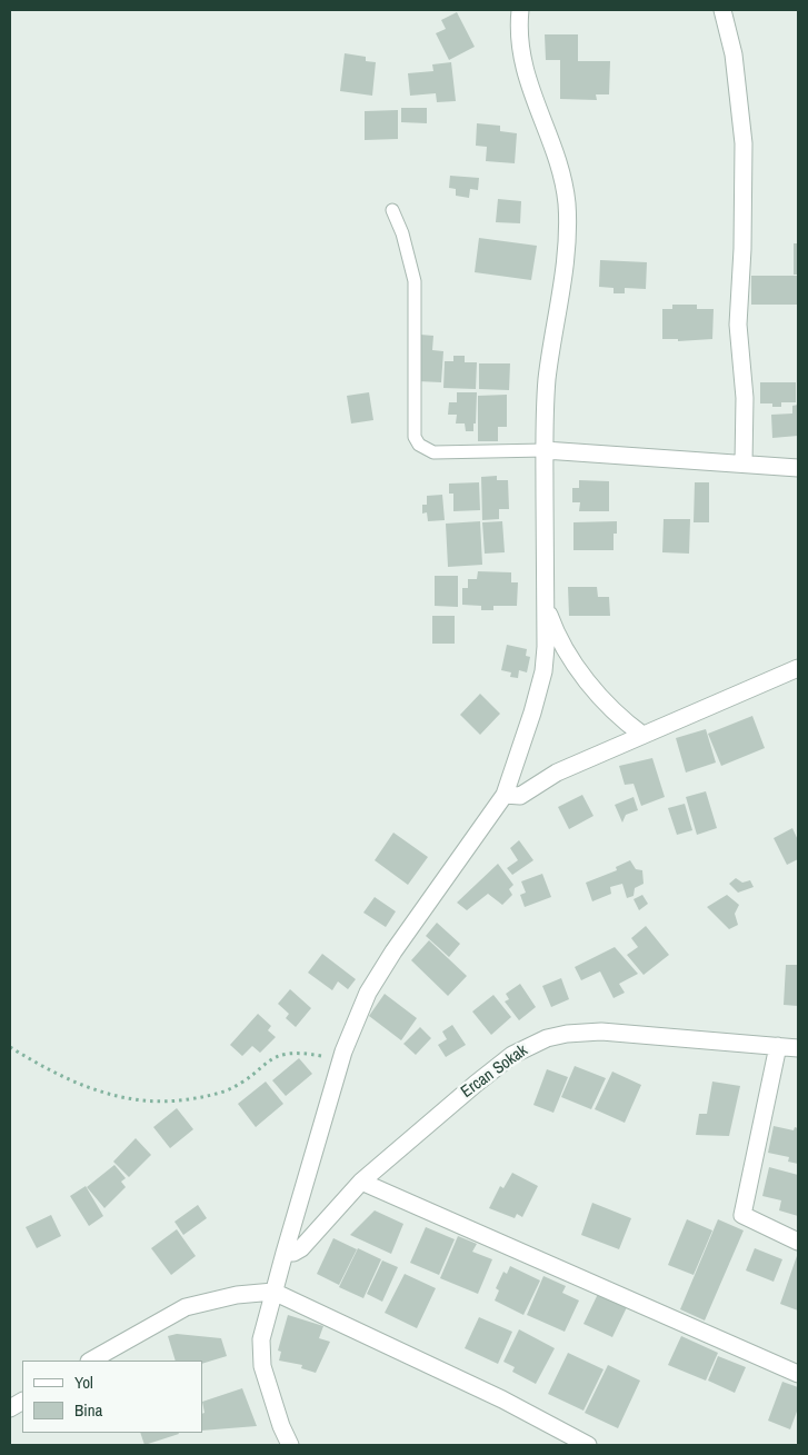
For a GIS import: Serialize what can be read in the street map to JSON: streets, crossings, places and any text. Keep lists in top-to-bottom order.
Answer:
{
  "streets": {
    "street": ["Ercan Sokak"]
  },
  "legend": ["Yol", "Bina"]
}
